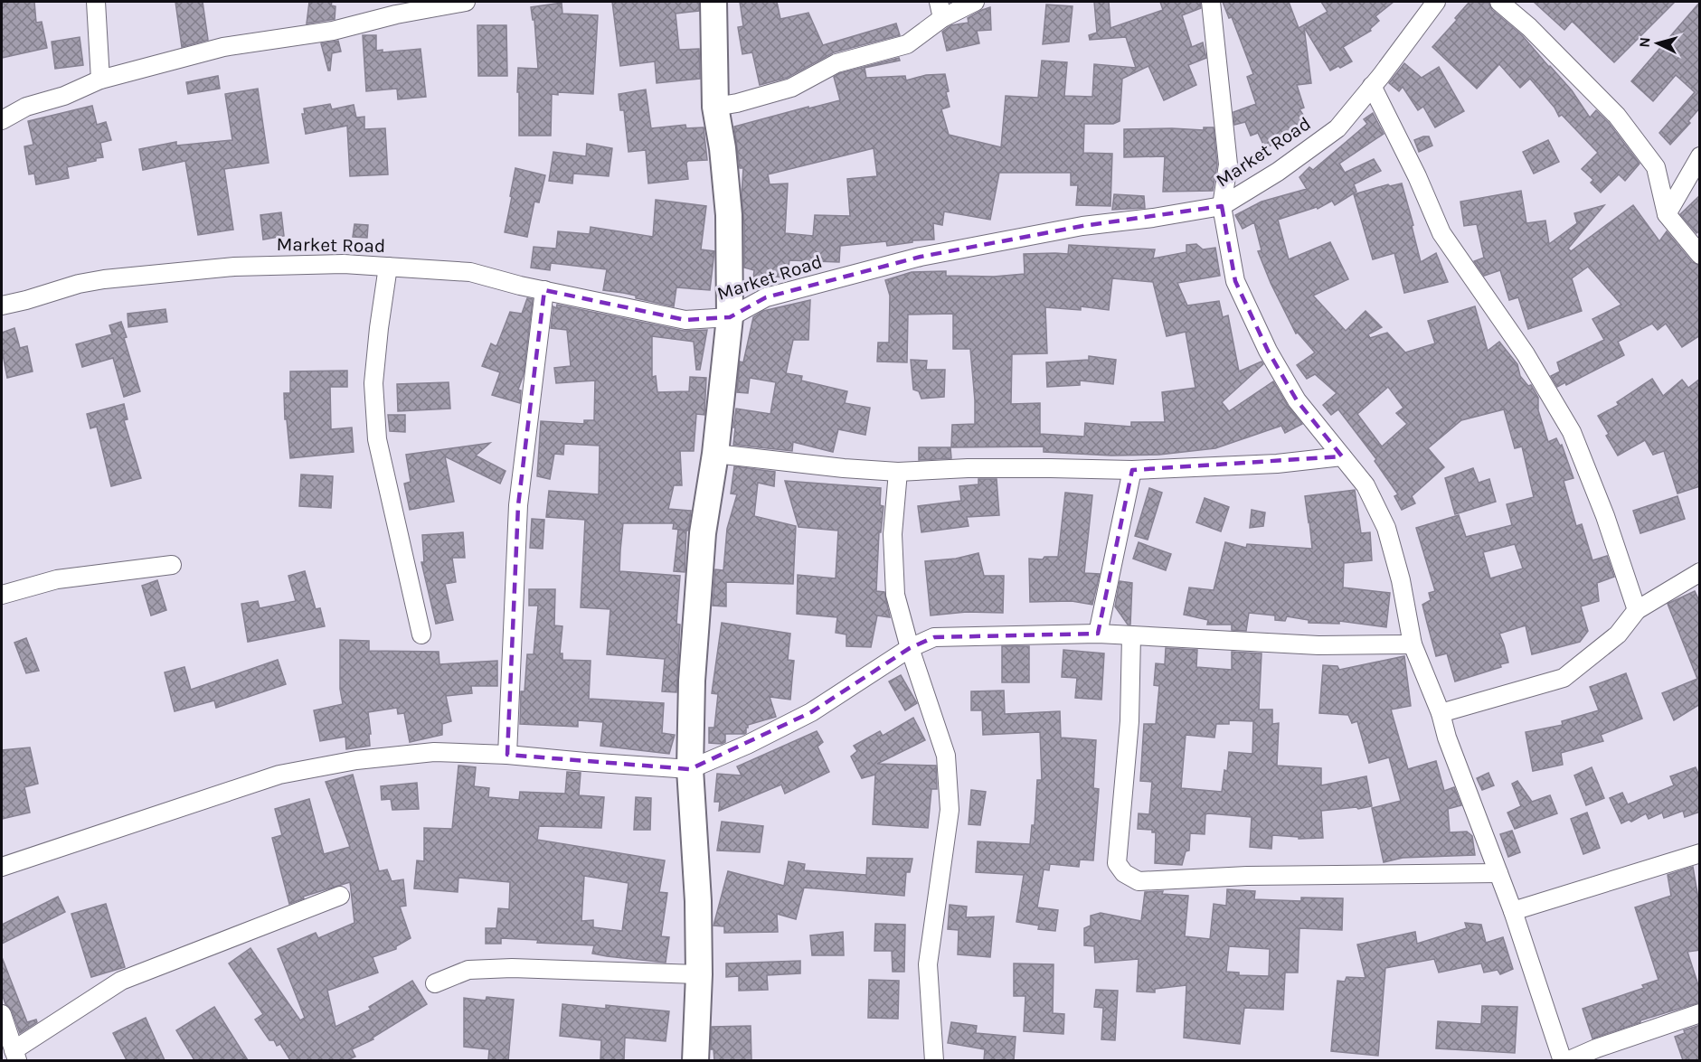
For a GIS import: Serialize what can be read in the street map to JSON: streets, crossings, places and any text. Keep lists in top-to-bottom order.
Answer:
{
  "streets": {
    "street": ["Market Road"]
  },
  "north": "left"
}
